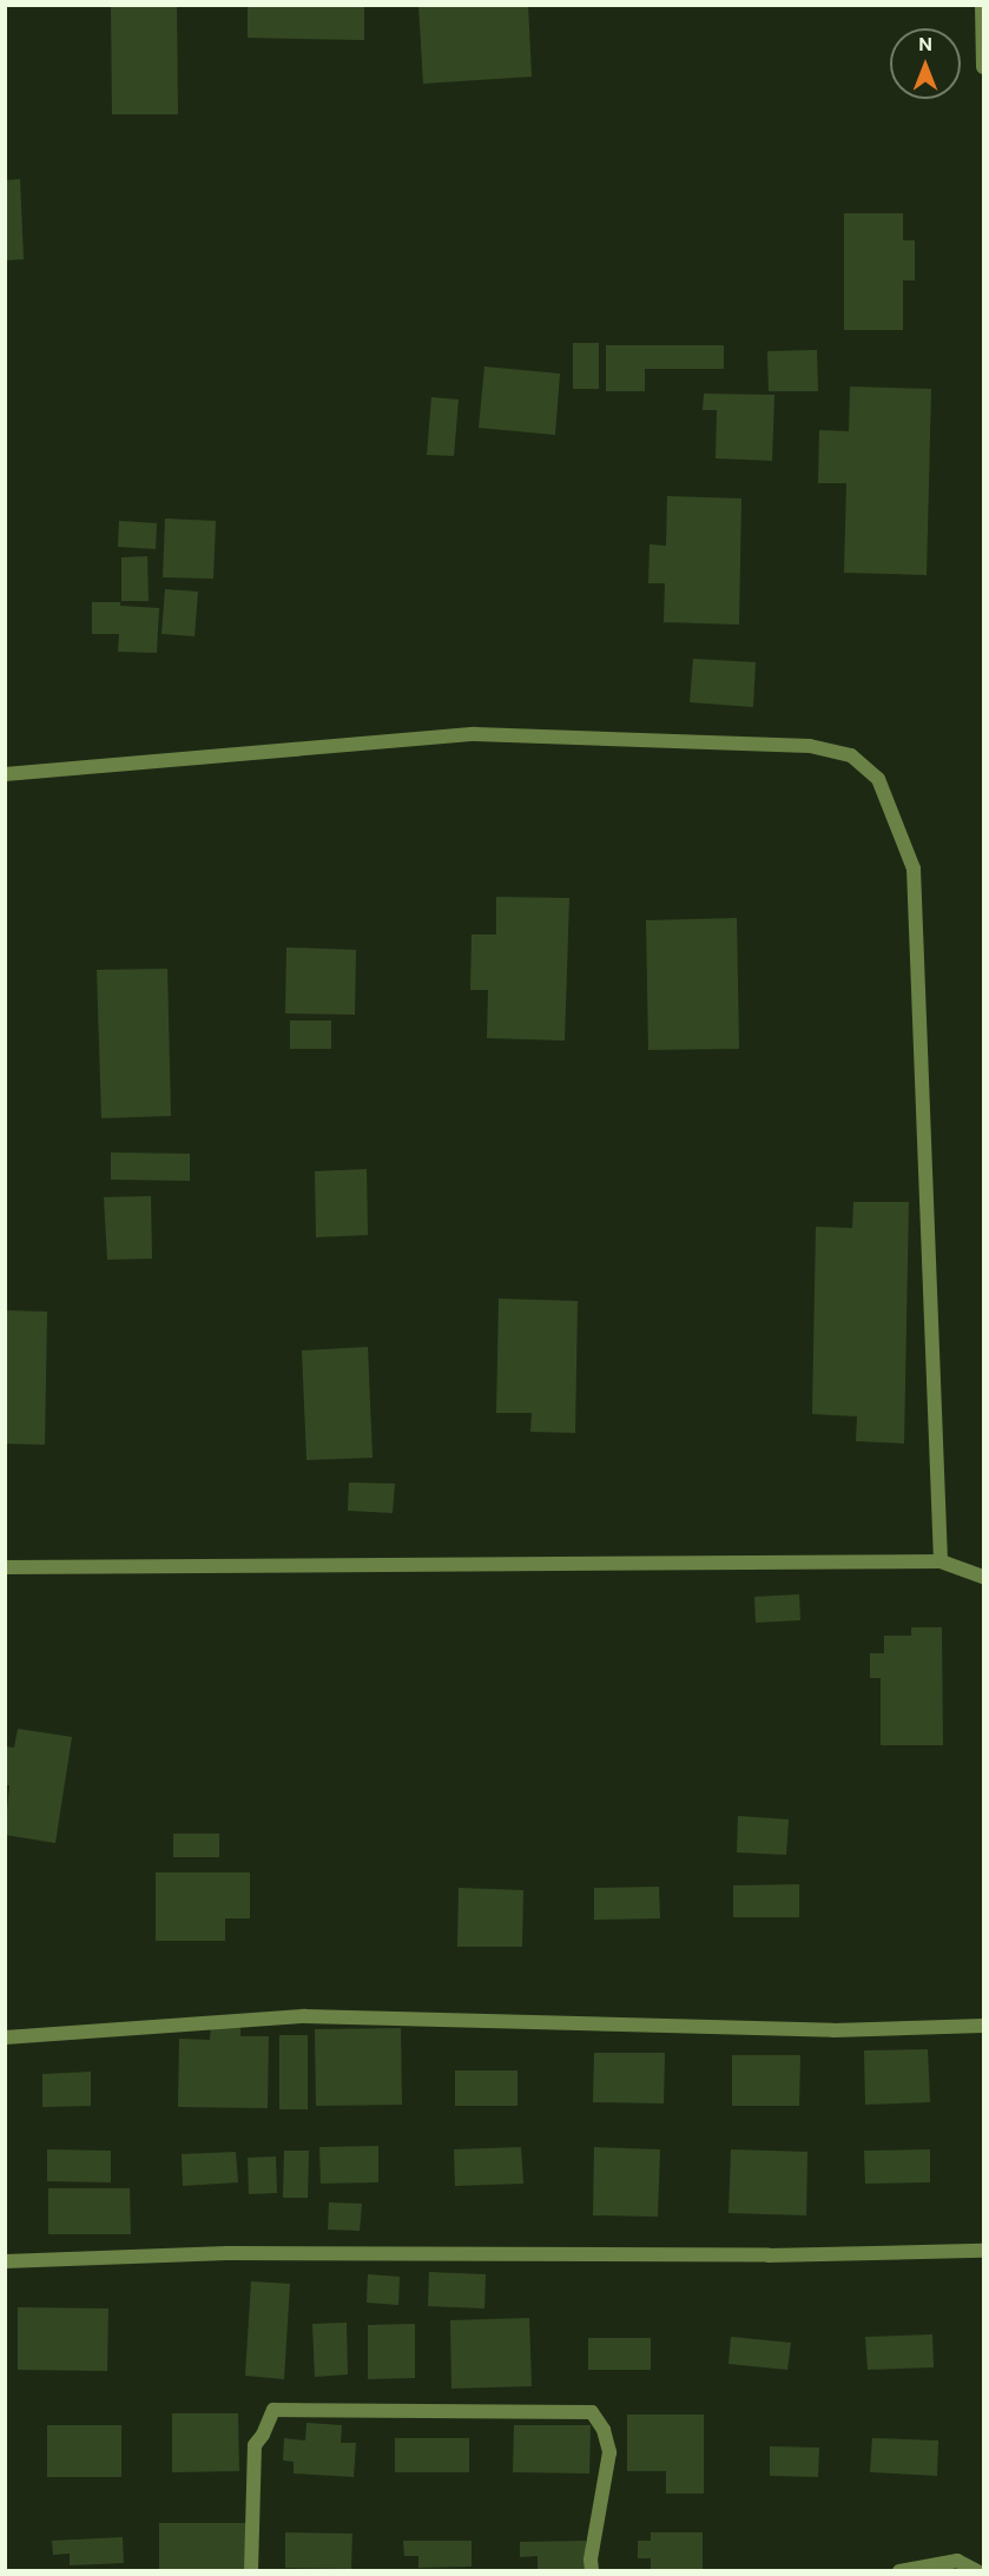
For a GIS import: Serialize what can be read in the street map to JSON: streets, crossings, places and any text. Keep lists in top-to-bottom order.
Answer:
{
  "north": "top"
}
